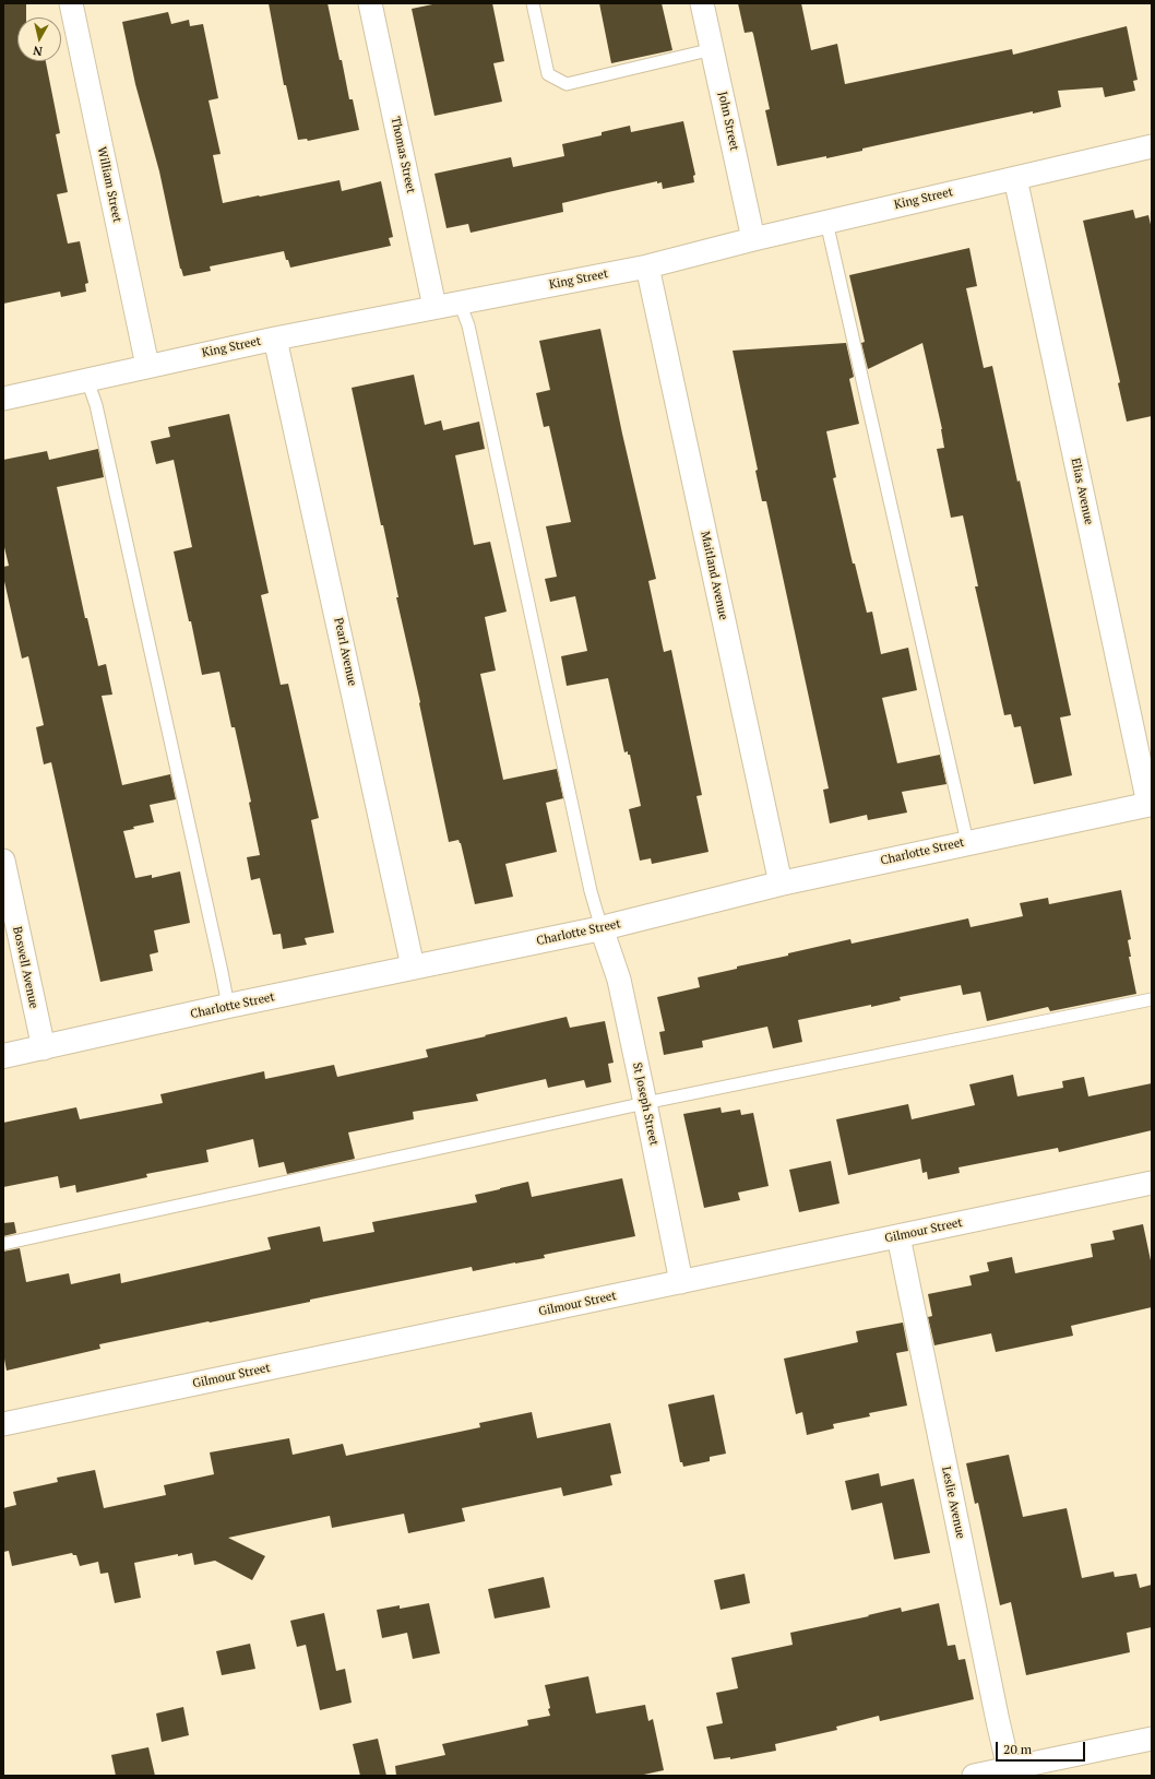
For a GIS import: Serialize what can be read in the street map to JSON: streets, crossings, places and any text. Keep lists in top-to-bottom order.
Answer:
{
  "streets": {
    "main road": ["Charlotte Street"],
    "street": [
      "John Street",
      "Thomas Street",
      "William Street",
      "King Street",
      "Elias Avenue",
      "Maitland Avenue",
      "Pearl Avenue",
      "Boswell Avenue",
      "St Joseph Street",
      "Gilmour Street",
      "Leslie Avenue"
    ]
  },
  "crossings": [
    ["John Street", "King Street"],
    ["Thomas Street", "King Street"],
    ["William Street", "King Street"],
    ["King Street", "Elias Avenue"],
    ["King Street", "Maitland Avenue"],
    ["King Street", "Pearl Avenue"],
    ["Elias Avenue", "Charlotte Street"],
    ["Maitland Avenue", "Charlotte Street"],
    ["Pearl Avenue", "Charlotte Street"],
    ["Charlotte Street", "Boswell Avenue"],
    ["Charlotte Street", "St Joseph Street"],
    ["St Joseph Street", "Gilmour Street"],
    ["Gilmour Street", "Leslie Avenue"]
  ],
  "scale_bar": "20 m",
  "north": "bottom"
}
